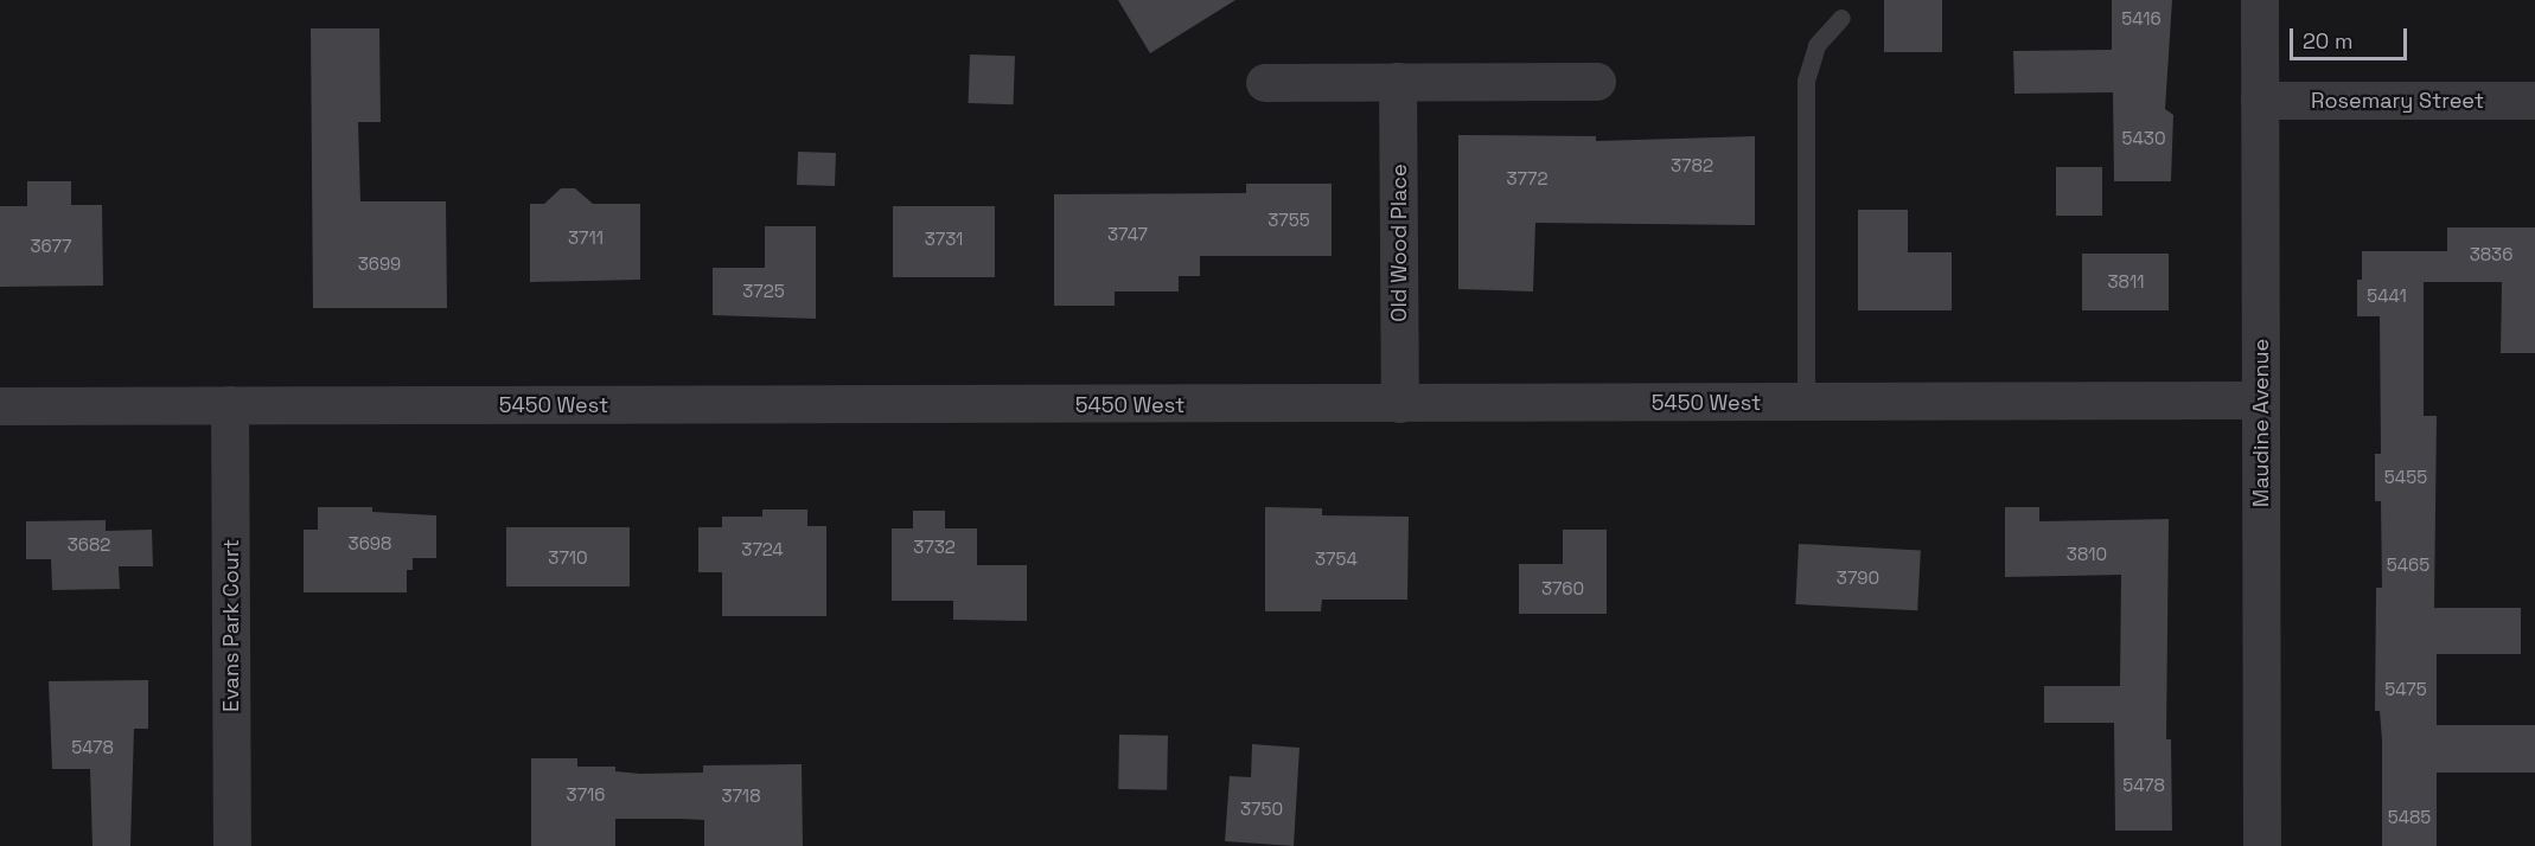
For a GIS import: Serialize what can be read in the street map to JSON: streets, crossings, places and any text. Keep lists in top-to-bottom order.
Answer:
{
  "streets": {
    "street": [
      "Rosemary Street",
      "Old Wood Place",
      "5450 West",
      "Maudine Avenue",
      "Evans Park Court"
    ]
  },
  "crossings": [
    ["Rosemary Street", "Maudine Avenue"],
    ["Old Wood Place", "5450 West"],
    ["5450 West", "Maudine Avenue"],
    ["5450 West", "Evans Park Court"]
  ],
  "house_numbers": [
    "5416",
    "5430",
    "3782",
    "3772",
    "3755",
    "3747",
    "3711",
    "3731",
    "3677",
    "3836",
    "3699",
    "3811",
    "3725",
    "5441",
    "5455",
    "3698",
    "3682",
    "3732",
    "3724",
    "3810",
    "3710",
    "3754",
    "5465",
    "3790",
    "3760",
    "5475",
    "5478",
    "5478",
    "3716",
    "3718",
    "3750",
    "5485"
  ],
  "scale_bar": "20 m"
}
